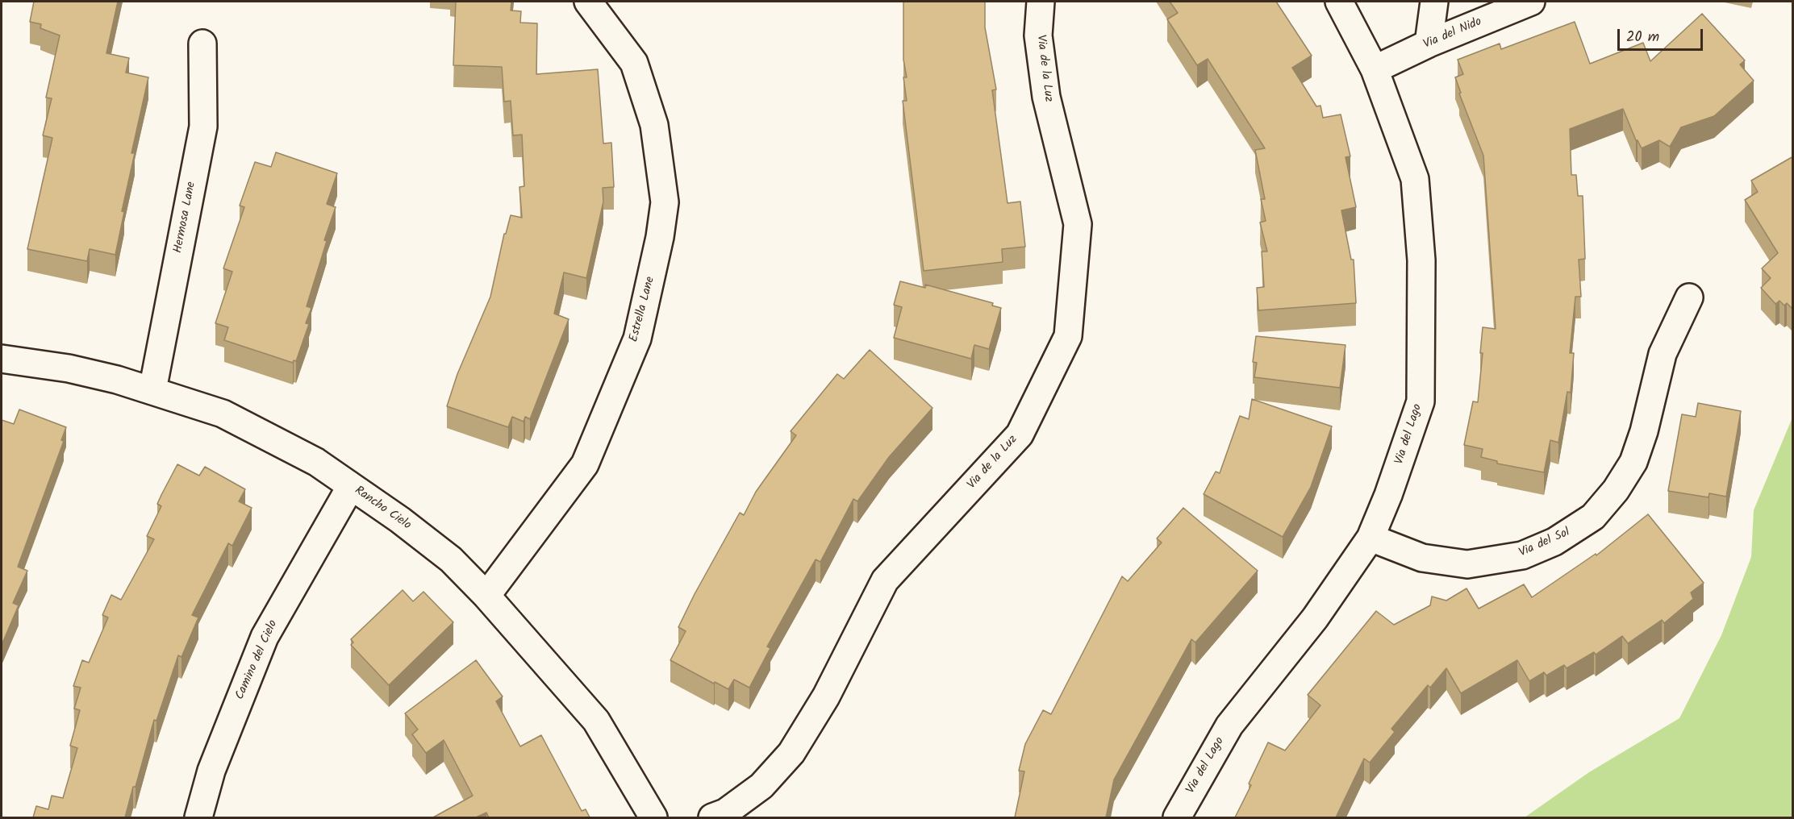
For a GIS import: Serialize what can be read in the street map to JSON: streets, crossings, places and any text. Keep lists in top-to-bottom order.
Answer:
{
  "streets": {
    "street": [
      "Via del Nido",
      "Via de la Luz",
      "Hermosa Lane",
      "Estrella Lane",
      "Via del Lago",
      "Rancho Cielo",
      "Via del Sol",
      "Camino del Cielo"
    ]
  },
  "crossings": [
    ["Via del Nido", "Via del Lago"],
    ["Hermosa Lane", "Rancho Cielo"],
    ["Estrella Lane", "Rancho Cielo"],
    ["Via del Lago", "Via del Sol"],
    ["Rancho Cielo", "Camino del Cielo"]
  ],
  "scale_bar": "20 m"
}
